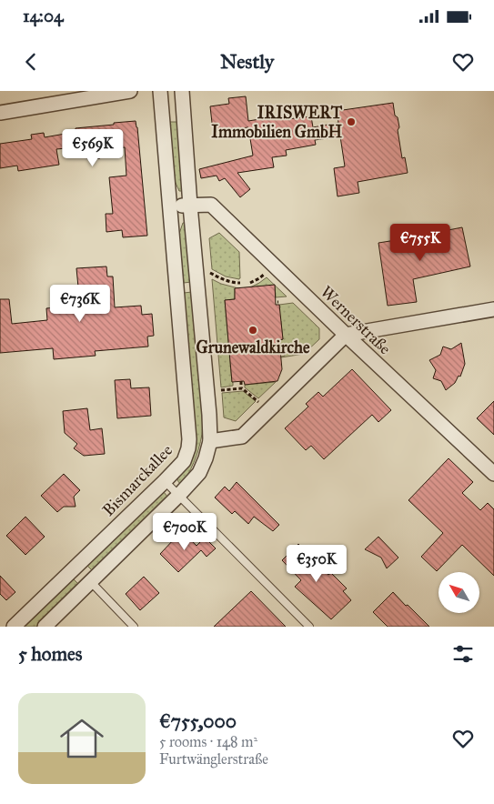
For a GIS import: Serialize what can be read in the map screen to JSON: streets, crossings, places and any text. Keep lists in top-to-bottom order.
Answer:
{
  "streets": {
    "street": ["Wernerstraße", "Bismarckallee"]
  },
  "places": ["IRISWERT Immobilien GmbH", "Grunewaldkirche"],
  "north": "top left",
  "page": {
    "status": "14:04",
    "header": "Nestly",
    "price": [
      "€569K",
      "€755K",
      "€736K",
      "€700K",
      "€350K"
    ],
    "heading": "5 homes",
    "list": [
      {
        "name": "€755,000",
        "note": "5 rooms · 148 m² · Furtwänglerstraße"
      }
    ]
  }
}
